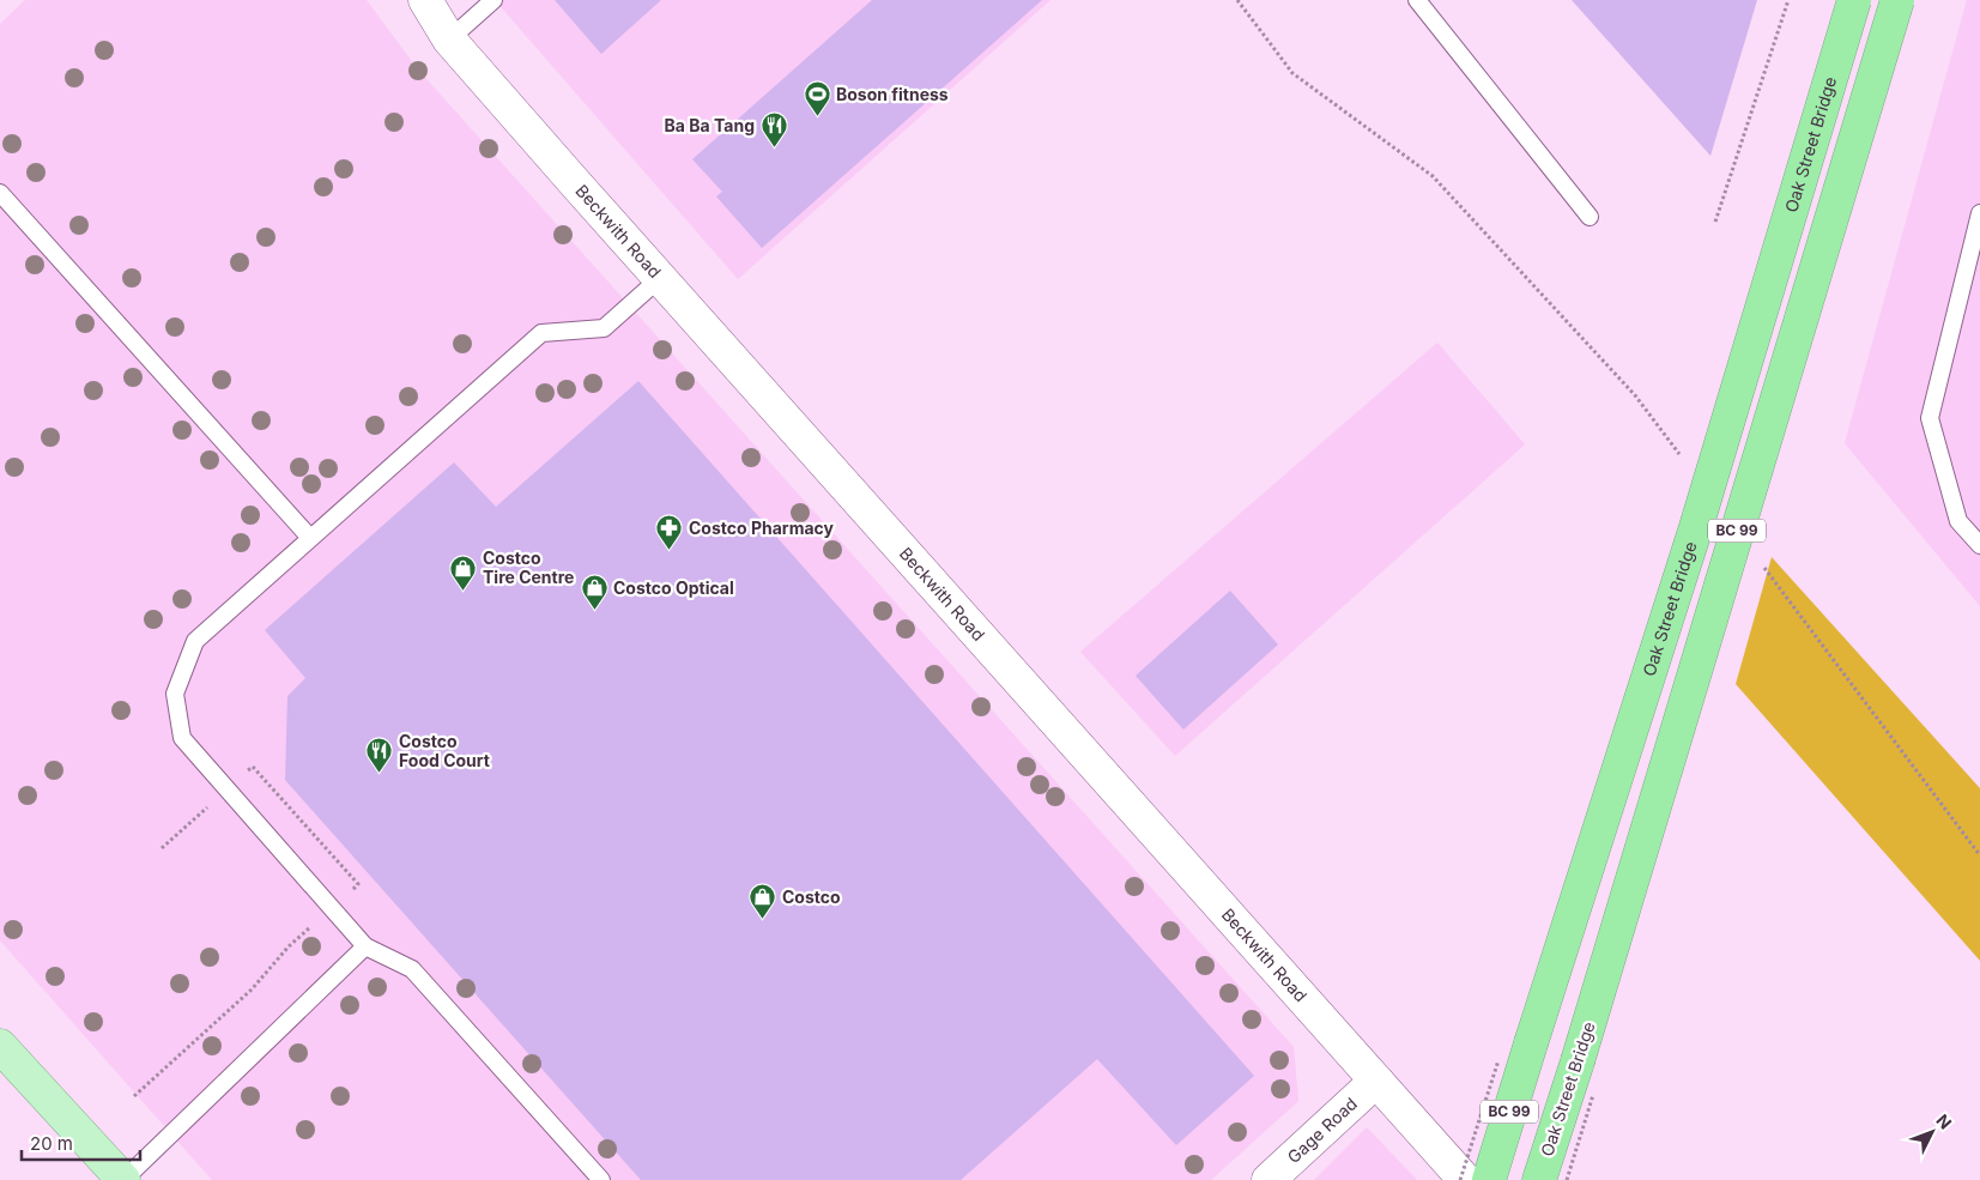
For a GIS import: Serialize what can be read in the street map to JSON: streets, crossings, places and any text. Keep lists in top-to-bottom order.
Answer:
{
  "streets": {
    "highway": ["Oak Street Bridge", "BC 99"],
    "street": ["Beckwith Road", "Gage Road"]
  },
  "crossings": [
    ["Beckwith Road", "Gage Road"]
  ],
  "places": {
    "sports": ["Boson fitness"],
    "restaurant": ["Ba Ba Tang", "Costco Food Court"],
    "pharmacy": ["Costco Pharmacy"],
    "shop": ["Costco Tire Centre", "Costco Optical", "Costco"]
  },
  "scale_bar": "20 m",
  "north": "top right"
}
